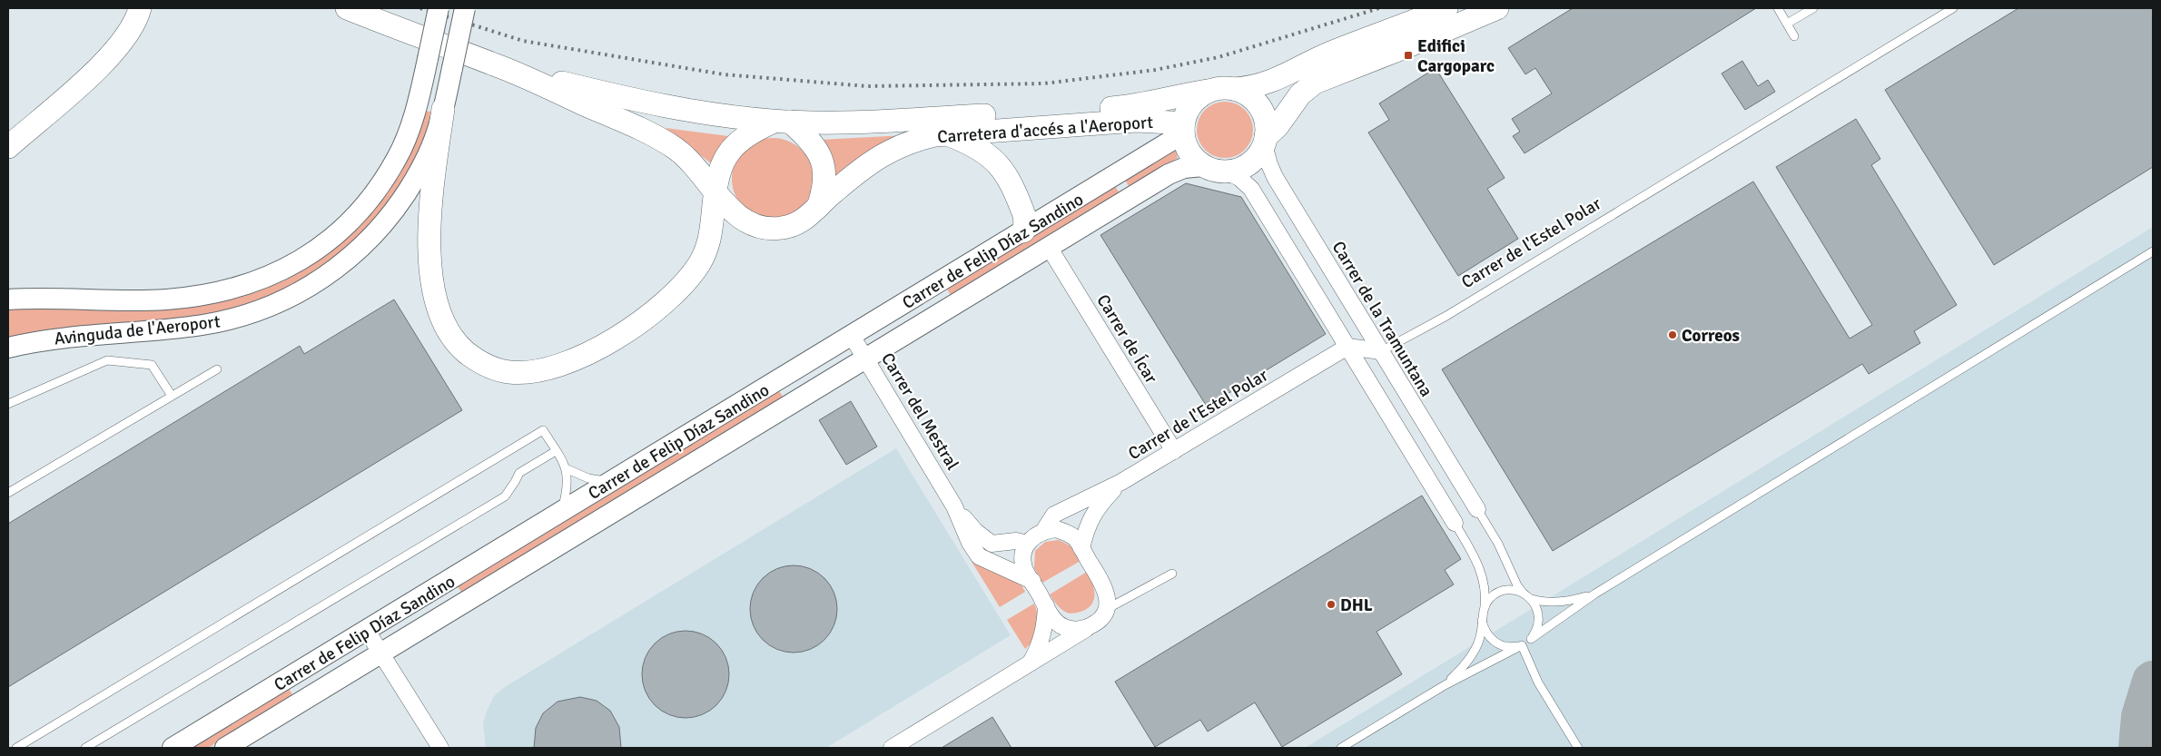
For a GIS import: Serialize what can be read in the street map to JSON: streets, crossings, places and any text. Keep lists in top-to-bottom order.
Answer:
{
  "streets": {
    "main road": ["Carretera d'accés a l'Aeroport"],
    "street": [
      "Carrer de l'Estel Polar",
      "Carrer de Felip Díaz Sandino",
      "Carrer de la Tramuntana",
      "Avinguda de l'Aeroport",
      "Carrer de Ícar",
      "Carrer del Mestral"
    ]
  },
  "crossings": [
    ["Carretera d'accés a l'Aeroport", "Carrer de Felip Díaz Sandino"],
    ["Carretera d'accés a l'Aeroport", "Carrer de la Tramuntana"],
    ["Carrer de l'Estel Polar", "Carrer de la Tramuntana"],
    ["Carrer de l'Estel Polar", "Carrer de Ícar"],
    ["Carrer de l'Estel Polar", "Carrer del Mestral"],
    ["Carrer de Felip Díaz Sandino", "Carrer de la Tramuntana"],
    ["Carrer de Felip Díaz Sandino", "Carrer de Ícar"],
    ["Carrer de Felip Díaz Sandino", "Carrer del Mestral"]
  ],
  "places": {
    "transit": ["Edifici Cargoparc"],
    "other": ["Correos", "DHL"]
  }
}
